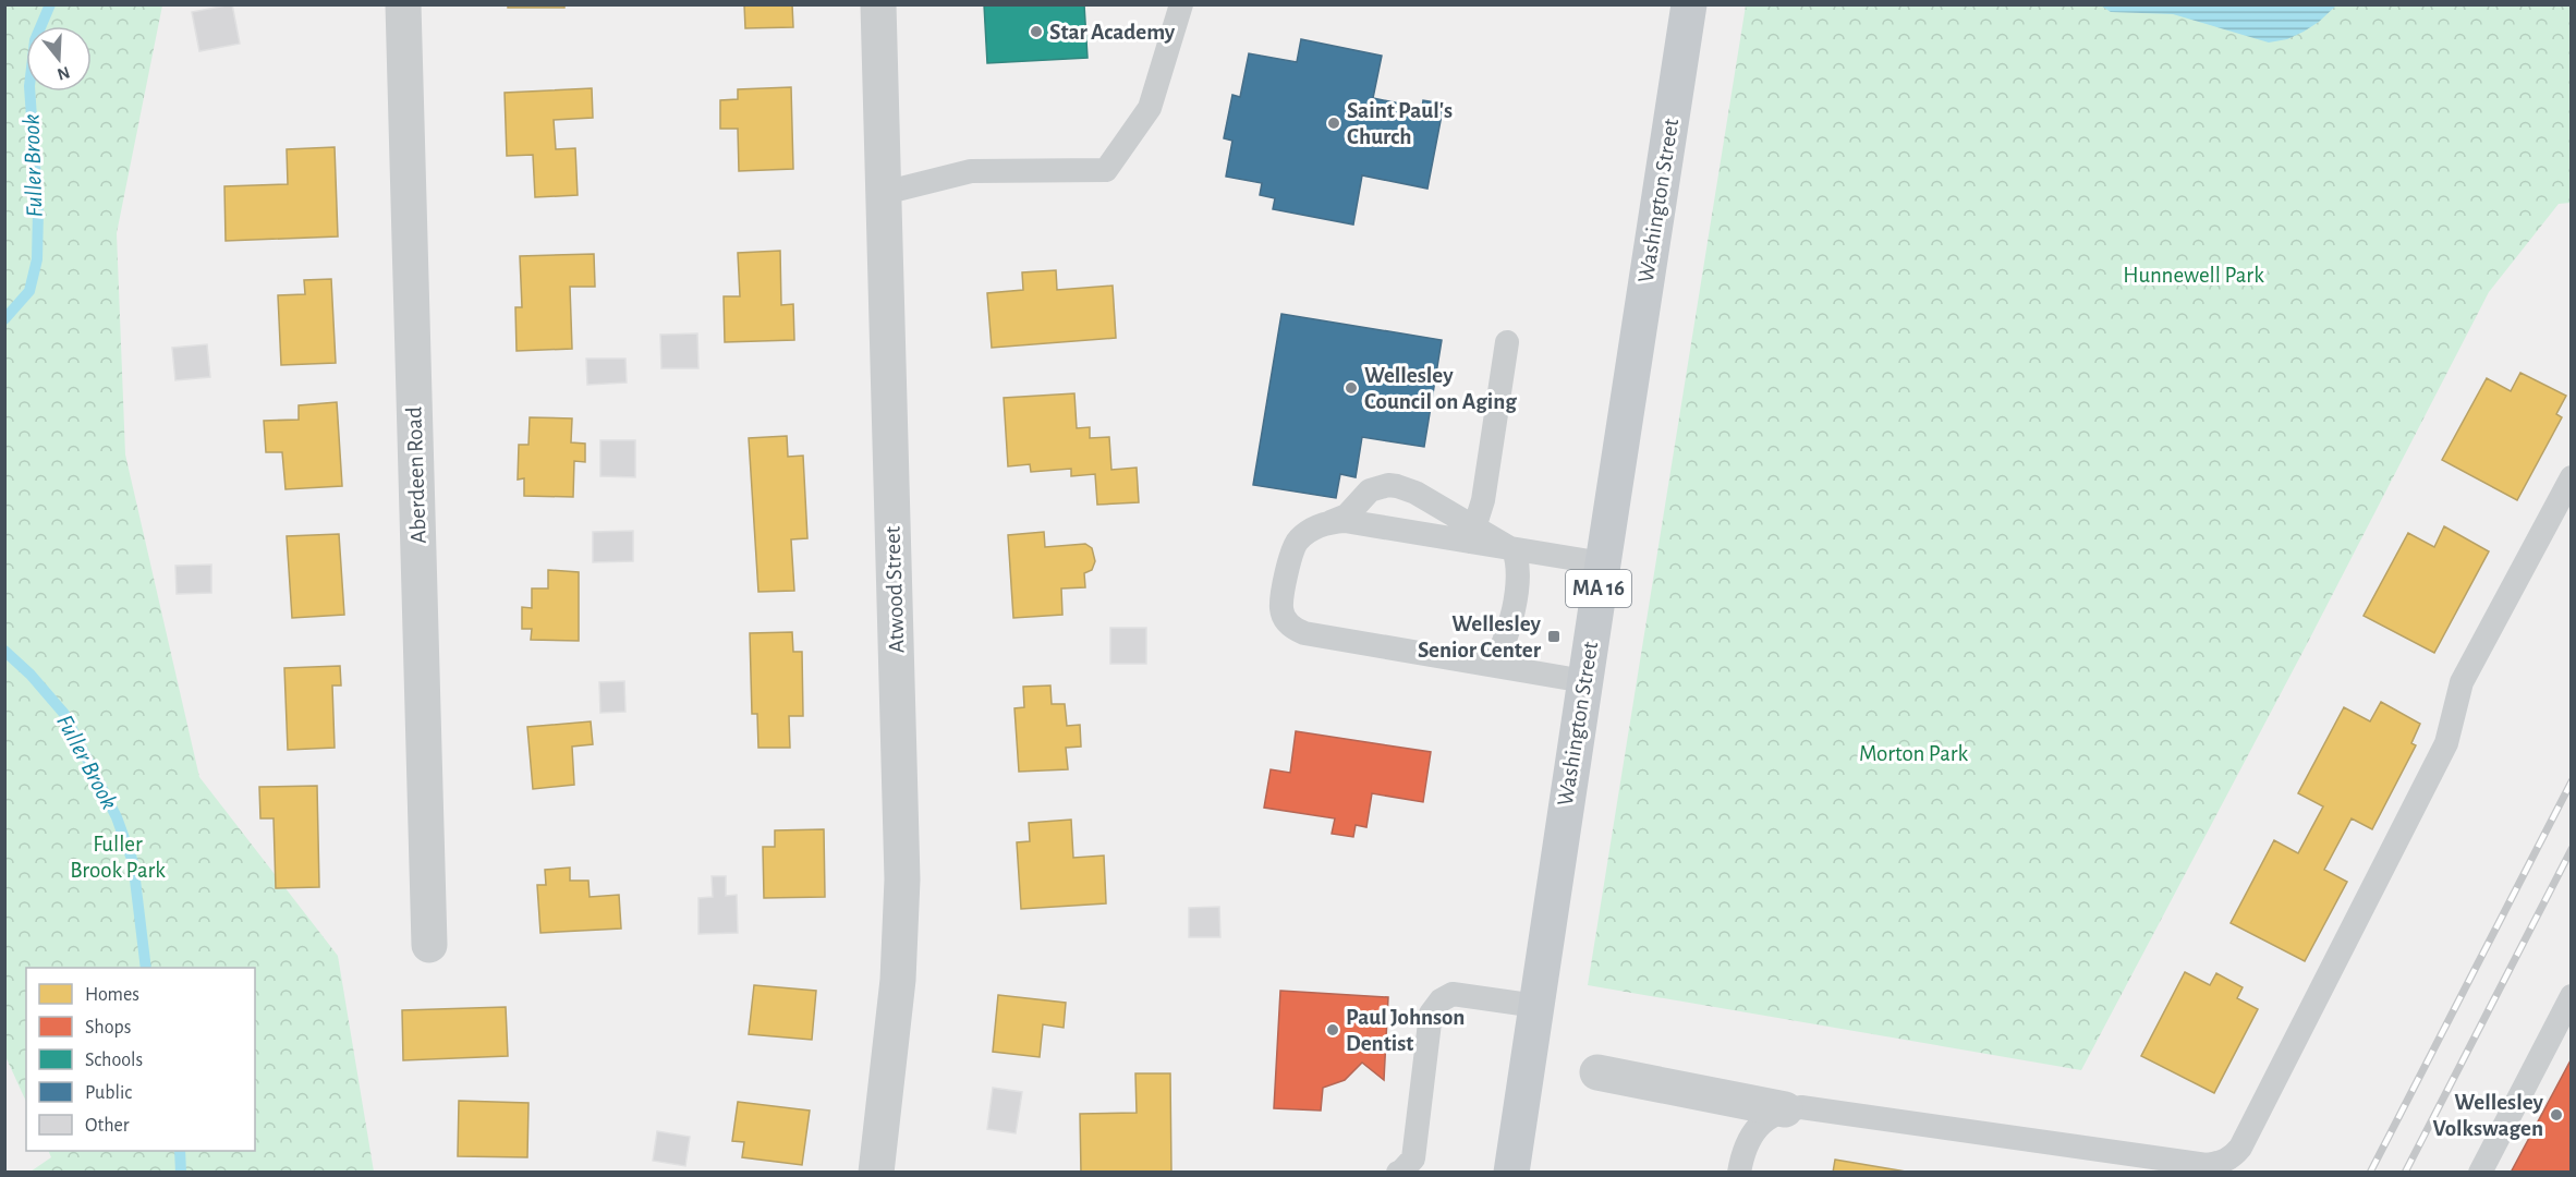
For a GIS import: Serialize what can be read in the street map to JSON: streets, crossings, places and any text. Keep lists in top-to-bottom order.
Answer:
{
  "streets": {
    "main road": ["Washington Street", "MA 16"],
    "street": ["Aberdeen Road", "Atwood Street"]
  },
  "water": ["Fuller Brook"],
  "parks": ["Hunnewell Park", "Morton Park", "Fuller Brook Park"],
  "places": {
    "other": [
      "Star Academy",
      "Saint Paul's Church",
      "Wellesley Council on Aging",
      "Paul Johnson Dentist",
      "Wellesley Volkswagen"
    ],
    "transit": ["Wellesley Senior Center"]
  },
  "legend": [
    "Homes",
    "Shops",
    "Schools",
    "Public",
    "Other"
  ],
  "north": "bottom"
}
